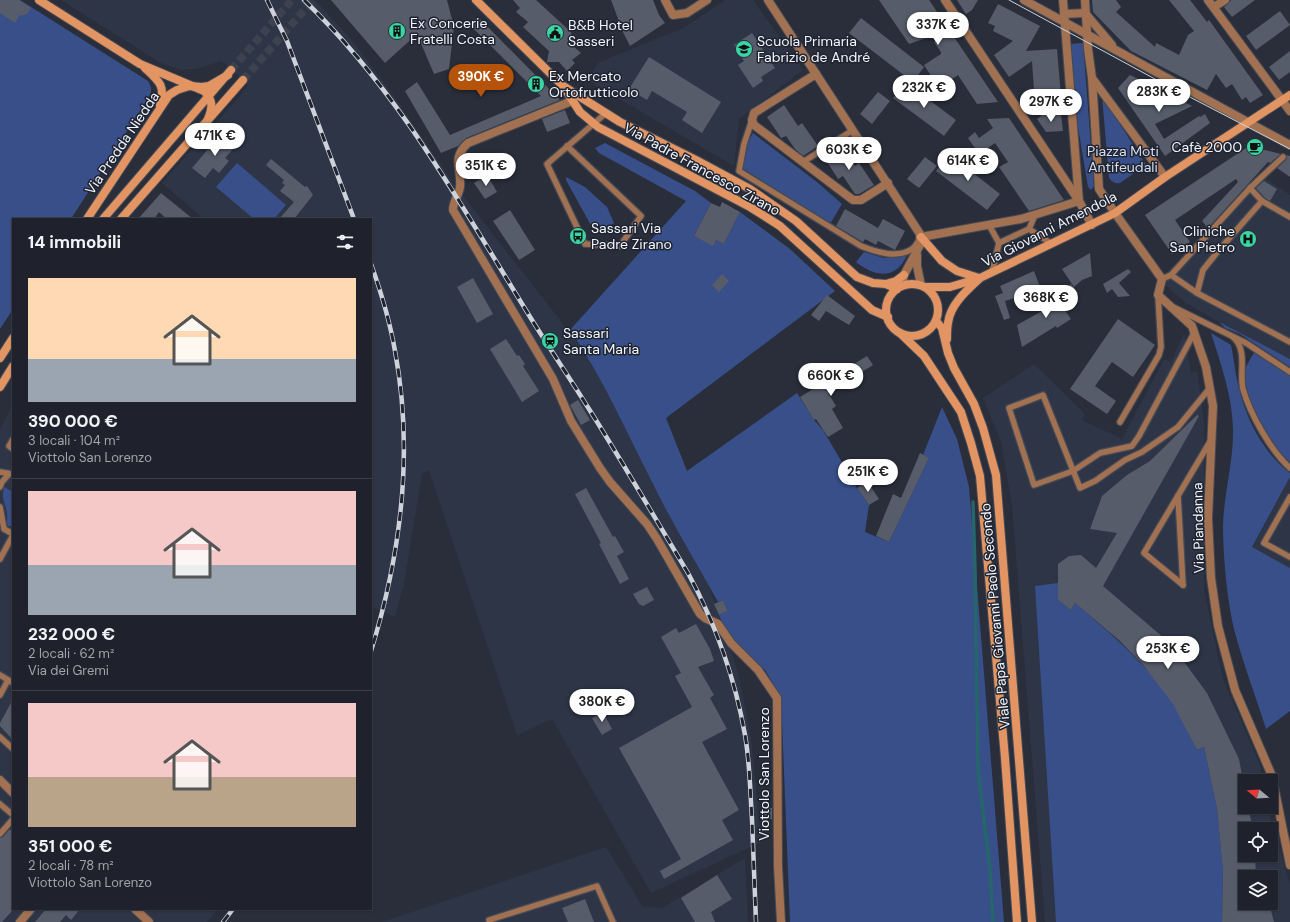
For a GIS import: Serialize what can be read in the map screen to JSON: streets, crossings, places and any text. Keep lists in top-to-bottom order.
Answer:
{
  "streets": {
    "main road": [
      "Via Predda Niedda",
      "Via Padre Francesco Zirano",
      "Via Giovanni Amendola",
      "Viale Papa Giovanni Paolo Secondo"
    ],
    "street": ["Via Piandanna", "Viottolo San Lorenzo"]
  },
  "crossings": [
    ["Via Padre Francesco Zirano", "Via Giovanni Amendola"],
    ["Via Padre Francesco Zirano", "Viale Papa Giovanni Paolo Secondo"],
    ["Via Padre Francesco Zirano", "Viottolo San Lorenzo"],
    ["Via Giovanni Amendola", "Viale Papa Giovanni Paolo Secondo"]
  ],
  "parks": ["Piazza Moti Antifeudali"],
  "places": {
    "building": ["Ex Concerie Fratelli Costa", "Ex Mercato Ortofrutticolo"],
    "public building": ["B&B Hotel Sasseri"],
    "school or university": ["Scuola Primaria Fabrizio de André"],
    "cafe": ["Cafè 2000"],
    "bus stop": ["Sassari Via Padre Zirano"],
    "hospital": ["Cliniche San Pietro"],
    "station": ["Sassari Santa Maria"]
  },
  "north": "left",
  "page": {
    "price": [
      "337K €",
      "390K €",
      "232K €",
      "283K €",
      "297K €",
      "471K €",
      "603K €",
      "614K €",
      "351K €",
      "368K €",
      "660K €",
      "251K €",
      "253K €",
      "380K €"
    ],
    "heading": "14 immobili",
    "list": [
      {
        "name": "390 000 €",
        "note": "3 locali · 104 m² · Viottolo San Lorenzo"
      },
      {
        "name": "232 000 €",
        "note": "2 locali · 62 m² · Via dei Gremi"
      },
      {
        "name": "351 000 €",
        "note": "2 locali · 78 m² · Viottolo San Lorenzo"
      }
    ]
  }
}
